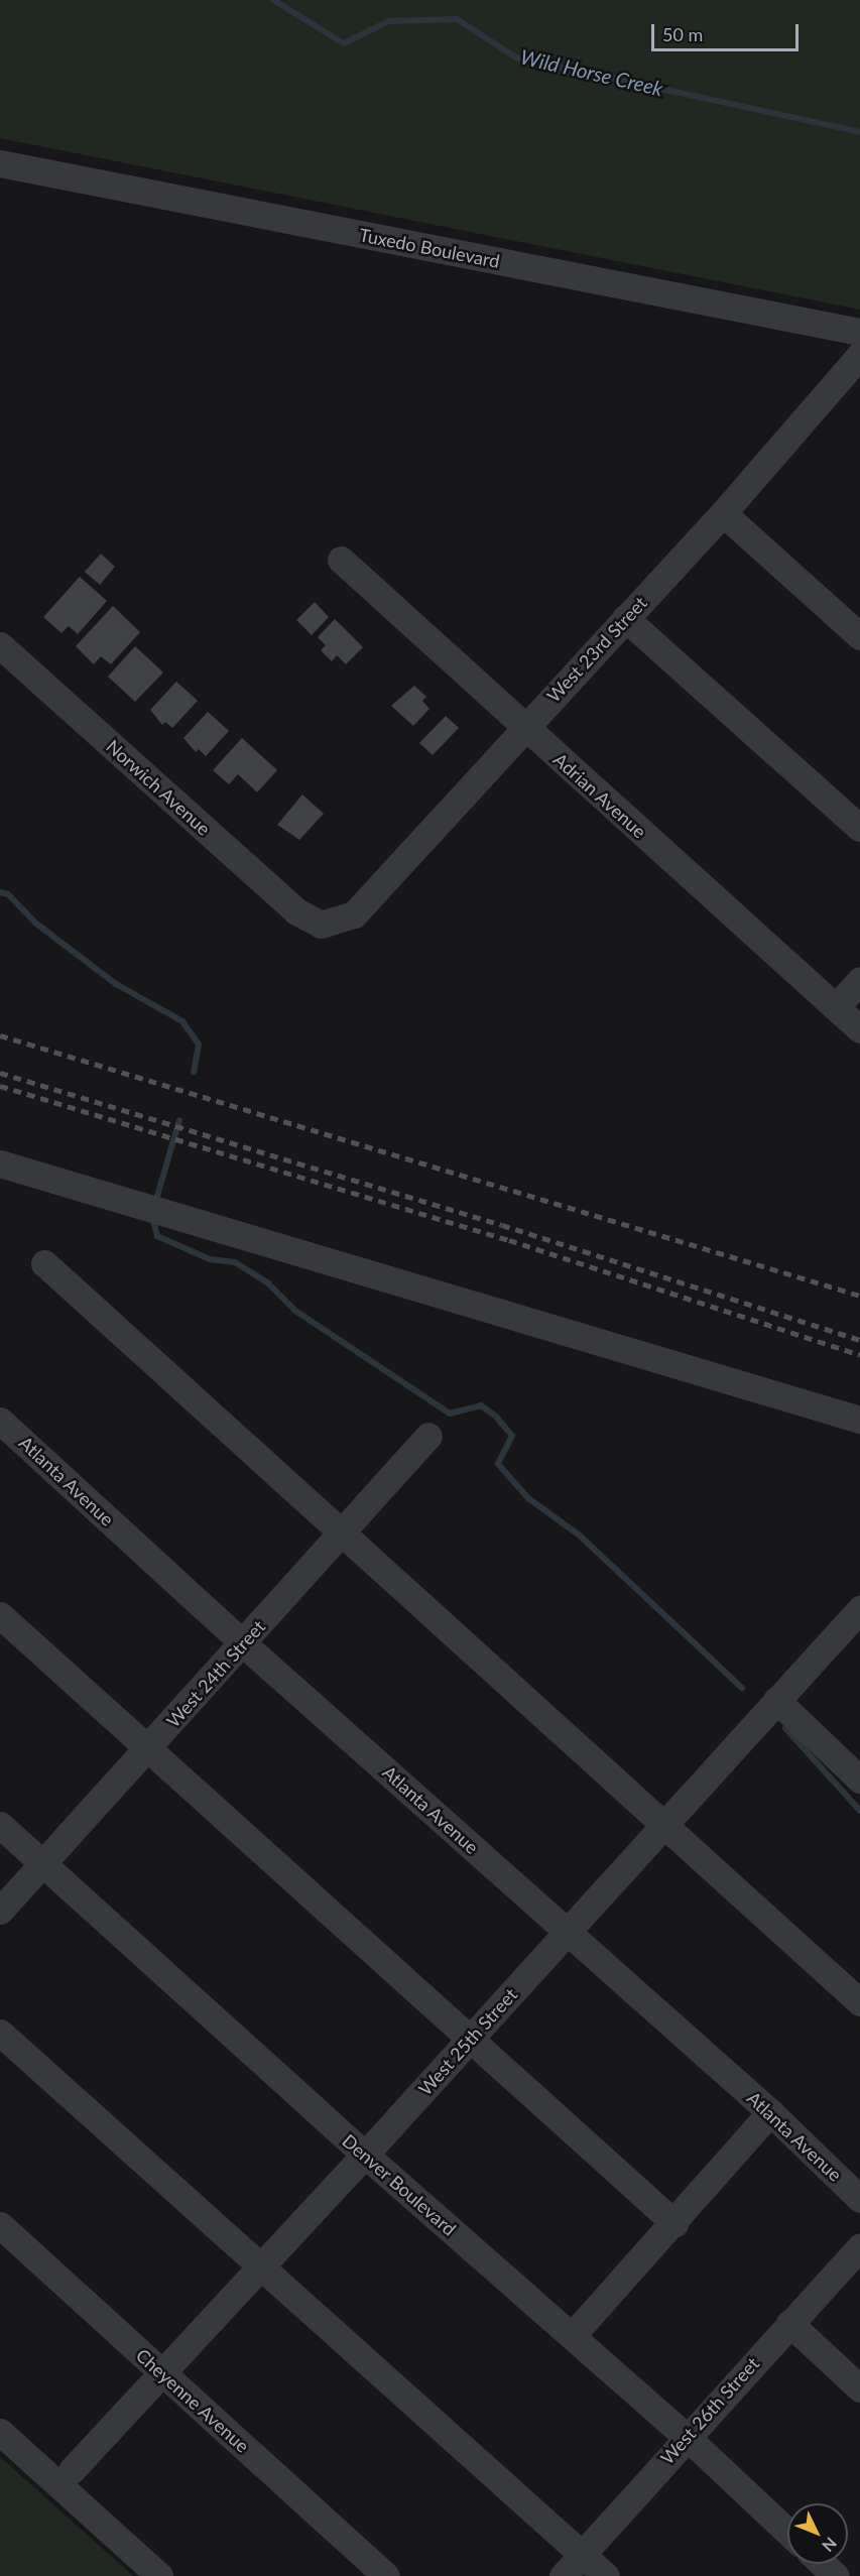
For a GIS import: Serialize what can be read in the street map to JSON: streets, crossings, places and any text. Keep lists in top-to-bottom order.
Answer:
{
  "streets": {
    "street": [
      "Tuxedo Boulevard",
      "West 23rd Street",
      "Norwich Avenue",
      "Adrian Avenue",
      "Atlanta Avenue",
      "West 24th Street",
      "West 25th Street",
      "Denver Boulevard",
      "Cheyenne Avenue",
      "West 26th Street"
    ]
  },
  "crossings": [
    ["West 23rd Street", "Norwich Avenue"],
    ["West 23rd Street", "Adrian Avenue"],
    ["Atlanta Avenue", "West 24th Street"],
    ["Atlanta Avenue", "West 25th Street"],
    ["West 24th Street", "Denver Boulevard"],
    ["West 25th Street", "Denver Boulevard"],
    ["West 25th Street", "Cheyenne Avenue"],
    ["Denver Boulevard", "West 26th Street"]
  ],
  "water": ["Wild Horse Creek"],
  "scale_bar": "50 m",
  "north": "bottom right"
}
